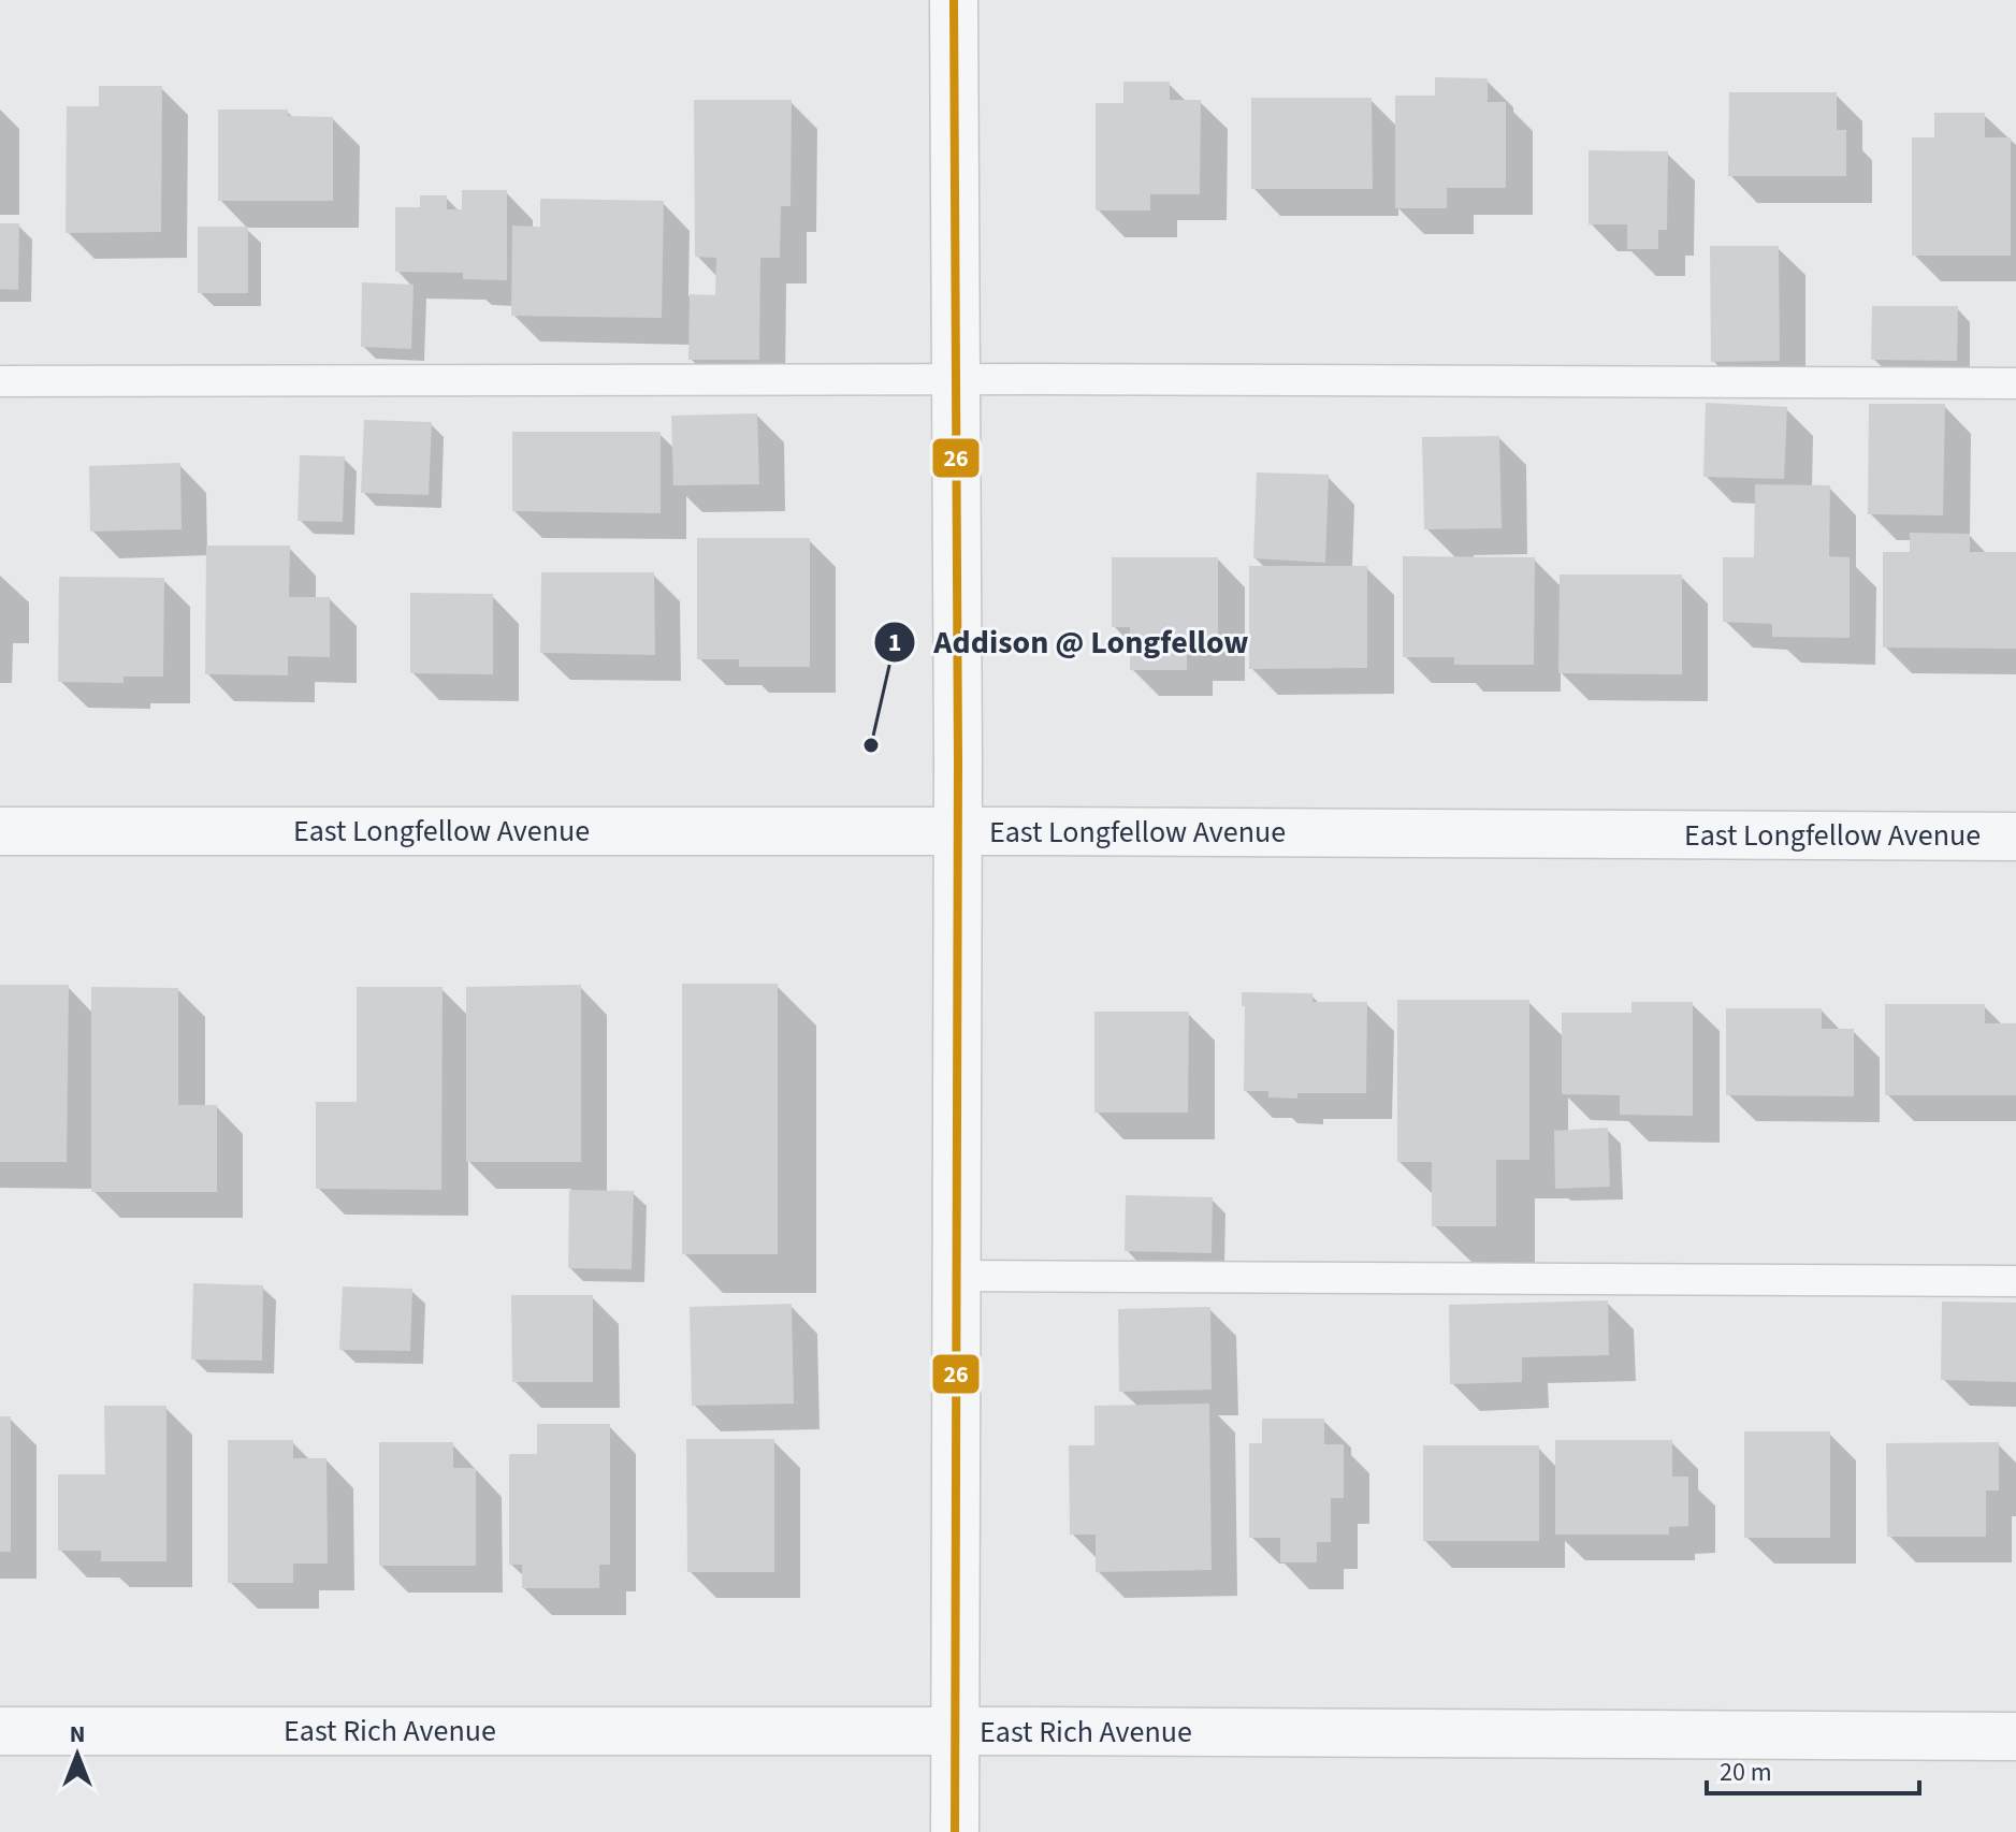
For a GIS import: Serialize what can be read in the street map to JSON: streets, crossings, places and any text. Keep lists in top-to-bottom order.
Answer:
{
  "streets": {
    "street": ["East Longfellow Avenue", "East Rich Avenue"]
  },
  "places": ["Addison @ Longfellow"],
  "lines": ["transit line 26"],
  "scale_bar": "20 m",
  "north": "top"
}
